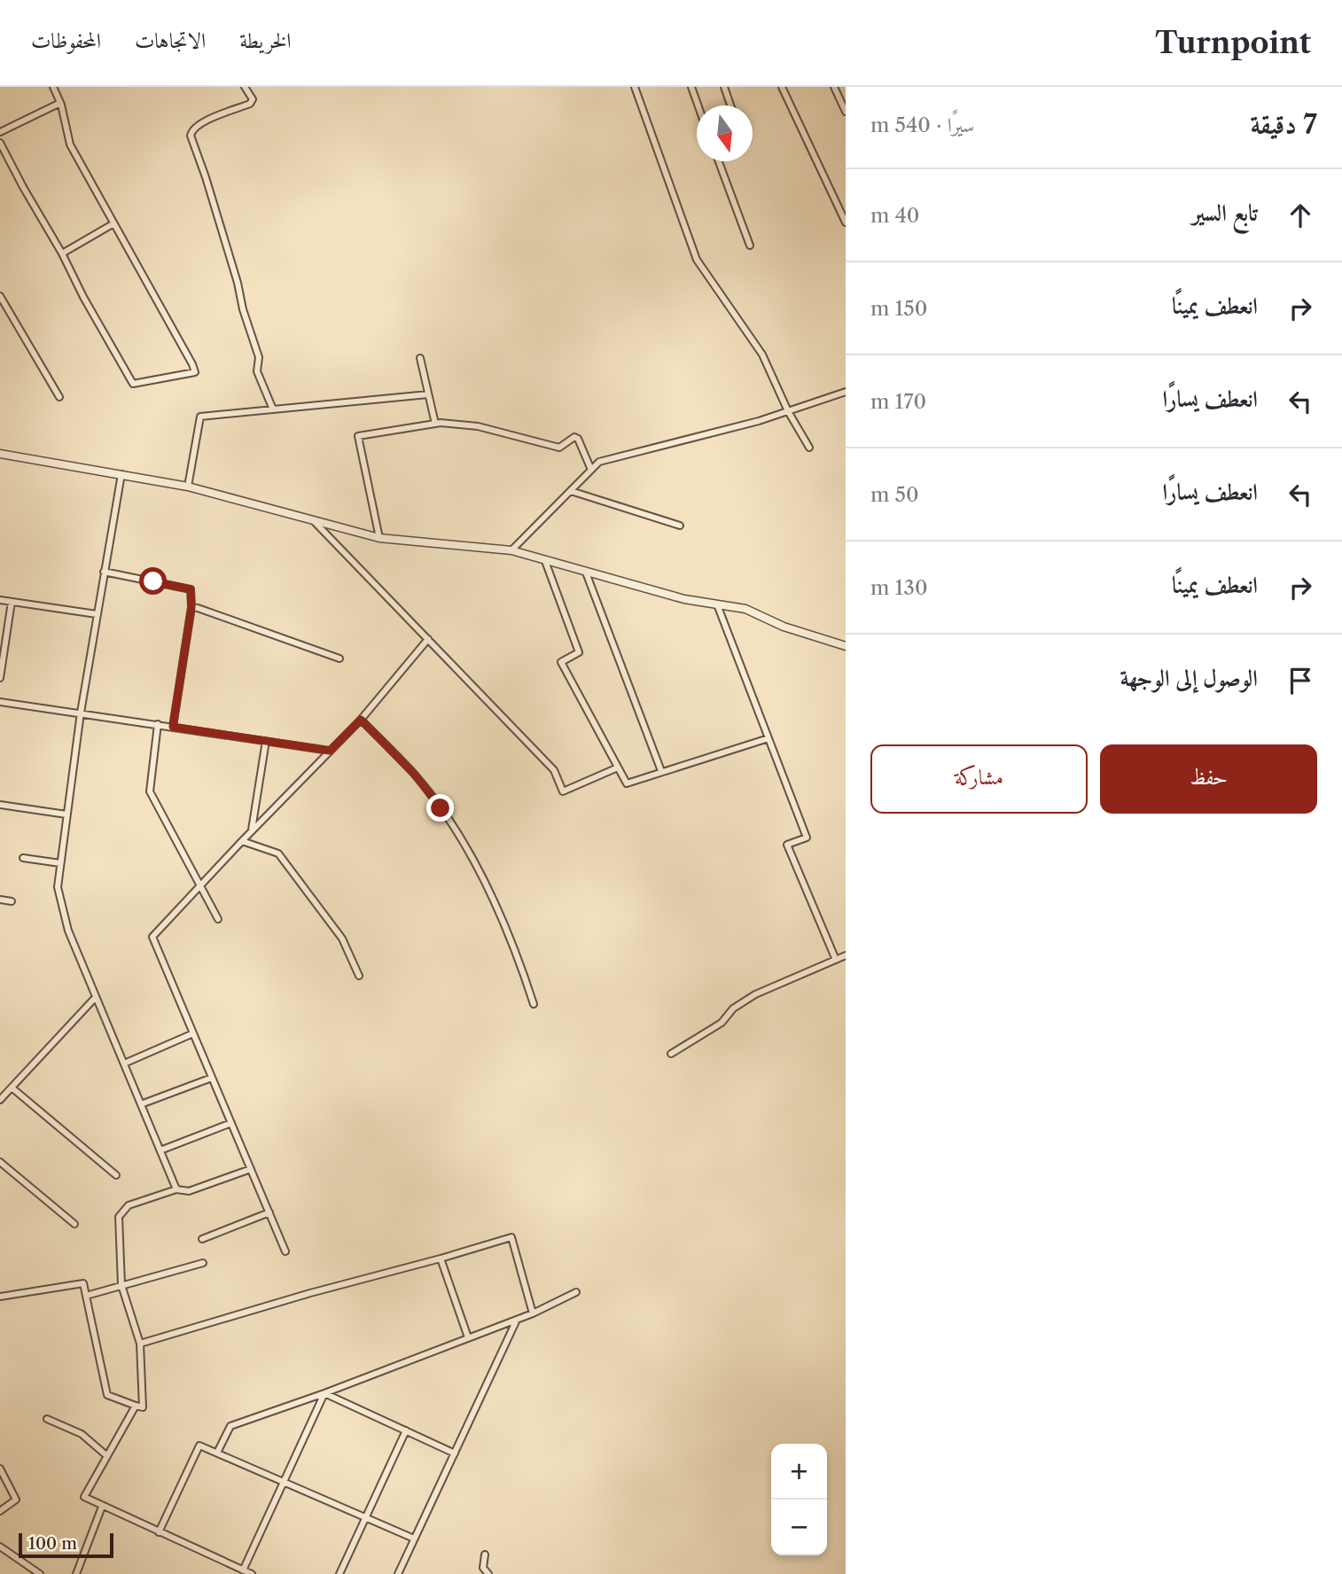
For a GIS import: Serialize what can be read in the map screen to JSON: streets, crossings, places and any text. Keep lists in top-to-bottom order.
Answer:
{
  "scale_bar": "100 m",
  "north": "bottom",
  "page": {
    "header": "Turnpoint",
    "nav": ["الخريطة", "الاتجاهات", "المحفوظات"],
    "heading": ["7 دقيقة", "سيرًا · 540 m"],
    "list": [
      ["تابع السير", "40 m"],
      ["انعطف يمينًا", "150 m"],
      ["انعطف يسارًا", "170 m"],
      ["انعطف يسارًا", "50 m"],
      ["انعطف يمينًا", "130 m"],
      "الوصول إلى الوجهة"
    ],
    "buttons": ["حفظ", "مشاركة"],
    "map_buttons": ["+", "−"],
    "scale": "100 m"
  }
}
